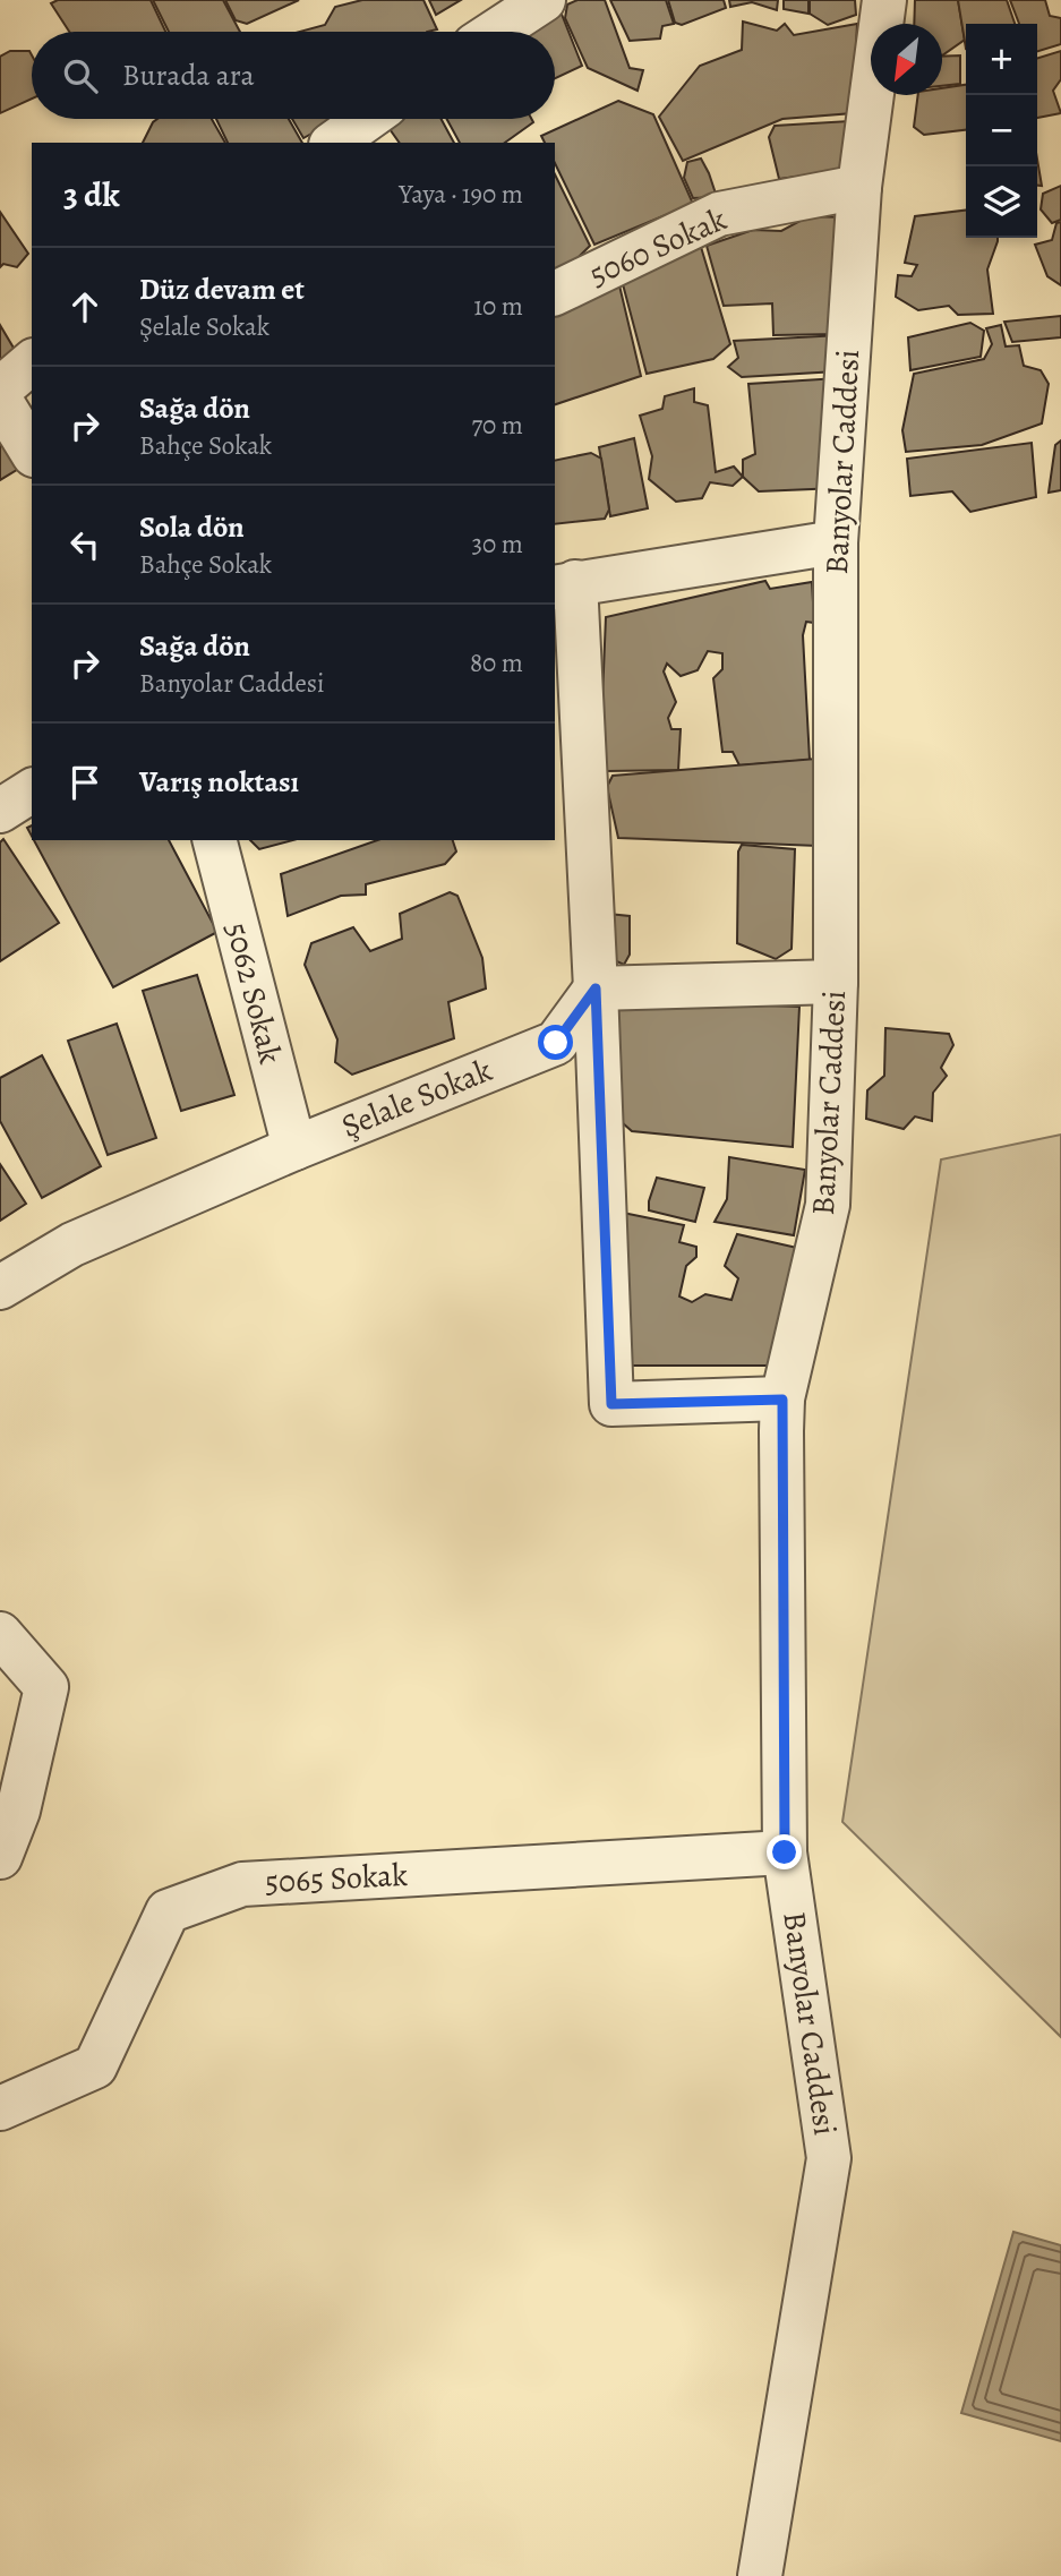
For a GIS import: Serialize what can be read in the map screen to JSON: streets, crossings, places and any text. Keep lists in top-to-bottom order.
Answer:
{
  "streets": {
    "street": [
      "5060 Sokak",
      "Banyolar Caddesi",
      "5062 Sokak",
      "Şelale Sokak",
      "5065 Sokak"
    ]
  },
  "crossings": [
    ["5060 Sokak", "Banyolar Caddesi"],
    ["Banyolar Caddesi", "5065 Sokak"],
    ["5062 Sokak", "Şelale Sokak"]
  ],
  "north": "bottom left",
  "page": {
    "map_buttons": ["+", "−"],
    "search": "Burada ara",
    "heading": ["3 dk", "Yaya · 190 m"],
    "list": [
      ["Düz devam et", "Şelale Sokak", "10 m"],
      ["Sağa dön", "Bahçe Sokak", "70 m"],
      ["Sola dön", "Bahçe Sokak", "30 m"],
      ["Sağa dön", "Banyolar Caddesi", "80 m"],
      "Varış noktası"
    ]
  }
}
